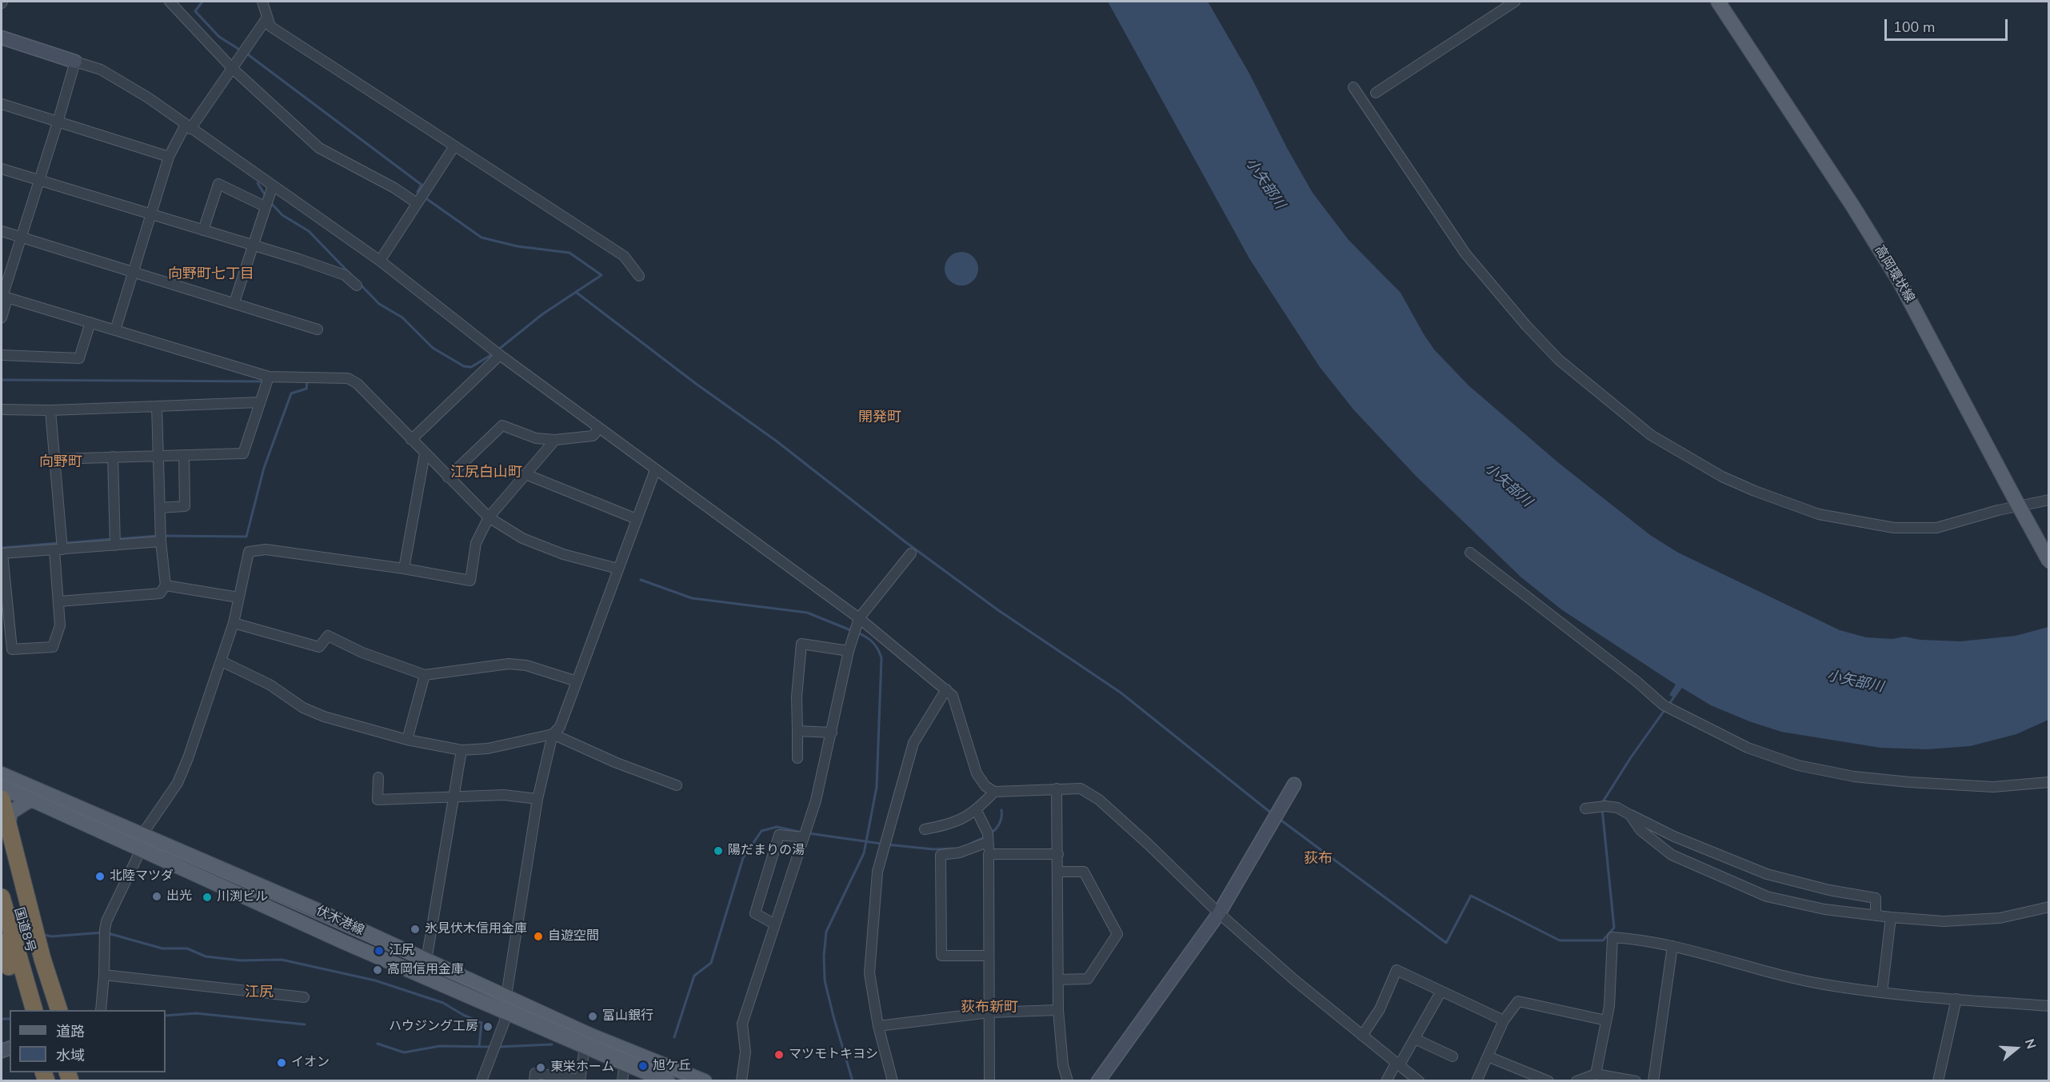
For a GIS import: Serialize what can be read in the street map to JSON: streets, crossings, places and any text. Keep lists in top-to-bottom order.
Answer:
{
  "streets": {
    "highway": ["国道8号"],
    "main road": ["高岡環状線", "伏木港線"]
  },
  "districts": [
    "向野町七丁目",
    "開発町",
    "向野町",
    "江尻白山町",
    "荻布",
    "江尻",
    "荻布新町"
  ],
  "water": ["小矢部川"],
  "places": [
    "陽だまりの湯",
    "北陸マツダ",
    "出光",
    "川渕ビル",
    "氷見伏木信用金庫",
    "自遊空間",
    "江尻",
    "高岡信用金庫",
    "富山銀行",
    "ハウジング工房",
    "マツモトキヨシ",
    "イオン",
    "旭ケ丘",
    "東栄ホーム"
  ],
  "legend": ["道路", "水域"],
  "scale_bar": "100 m",
  "north": "right"
}
